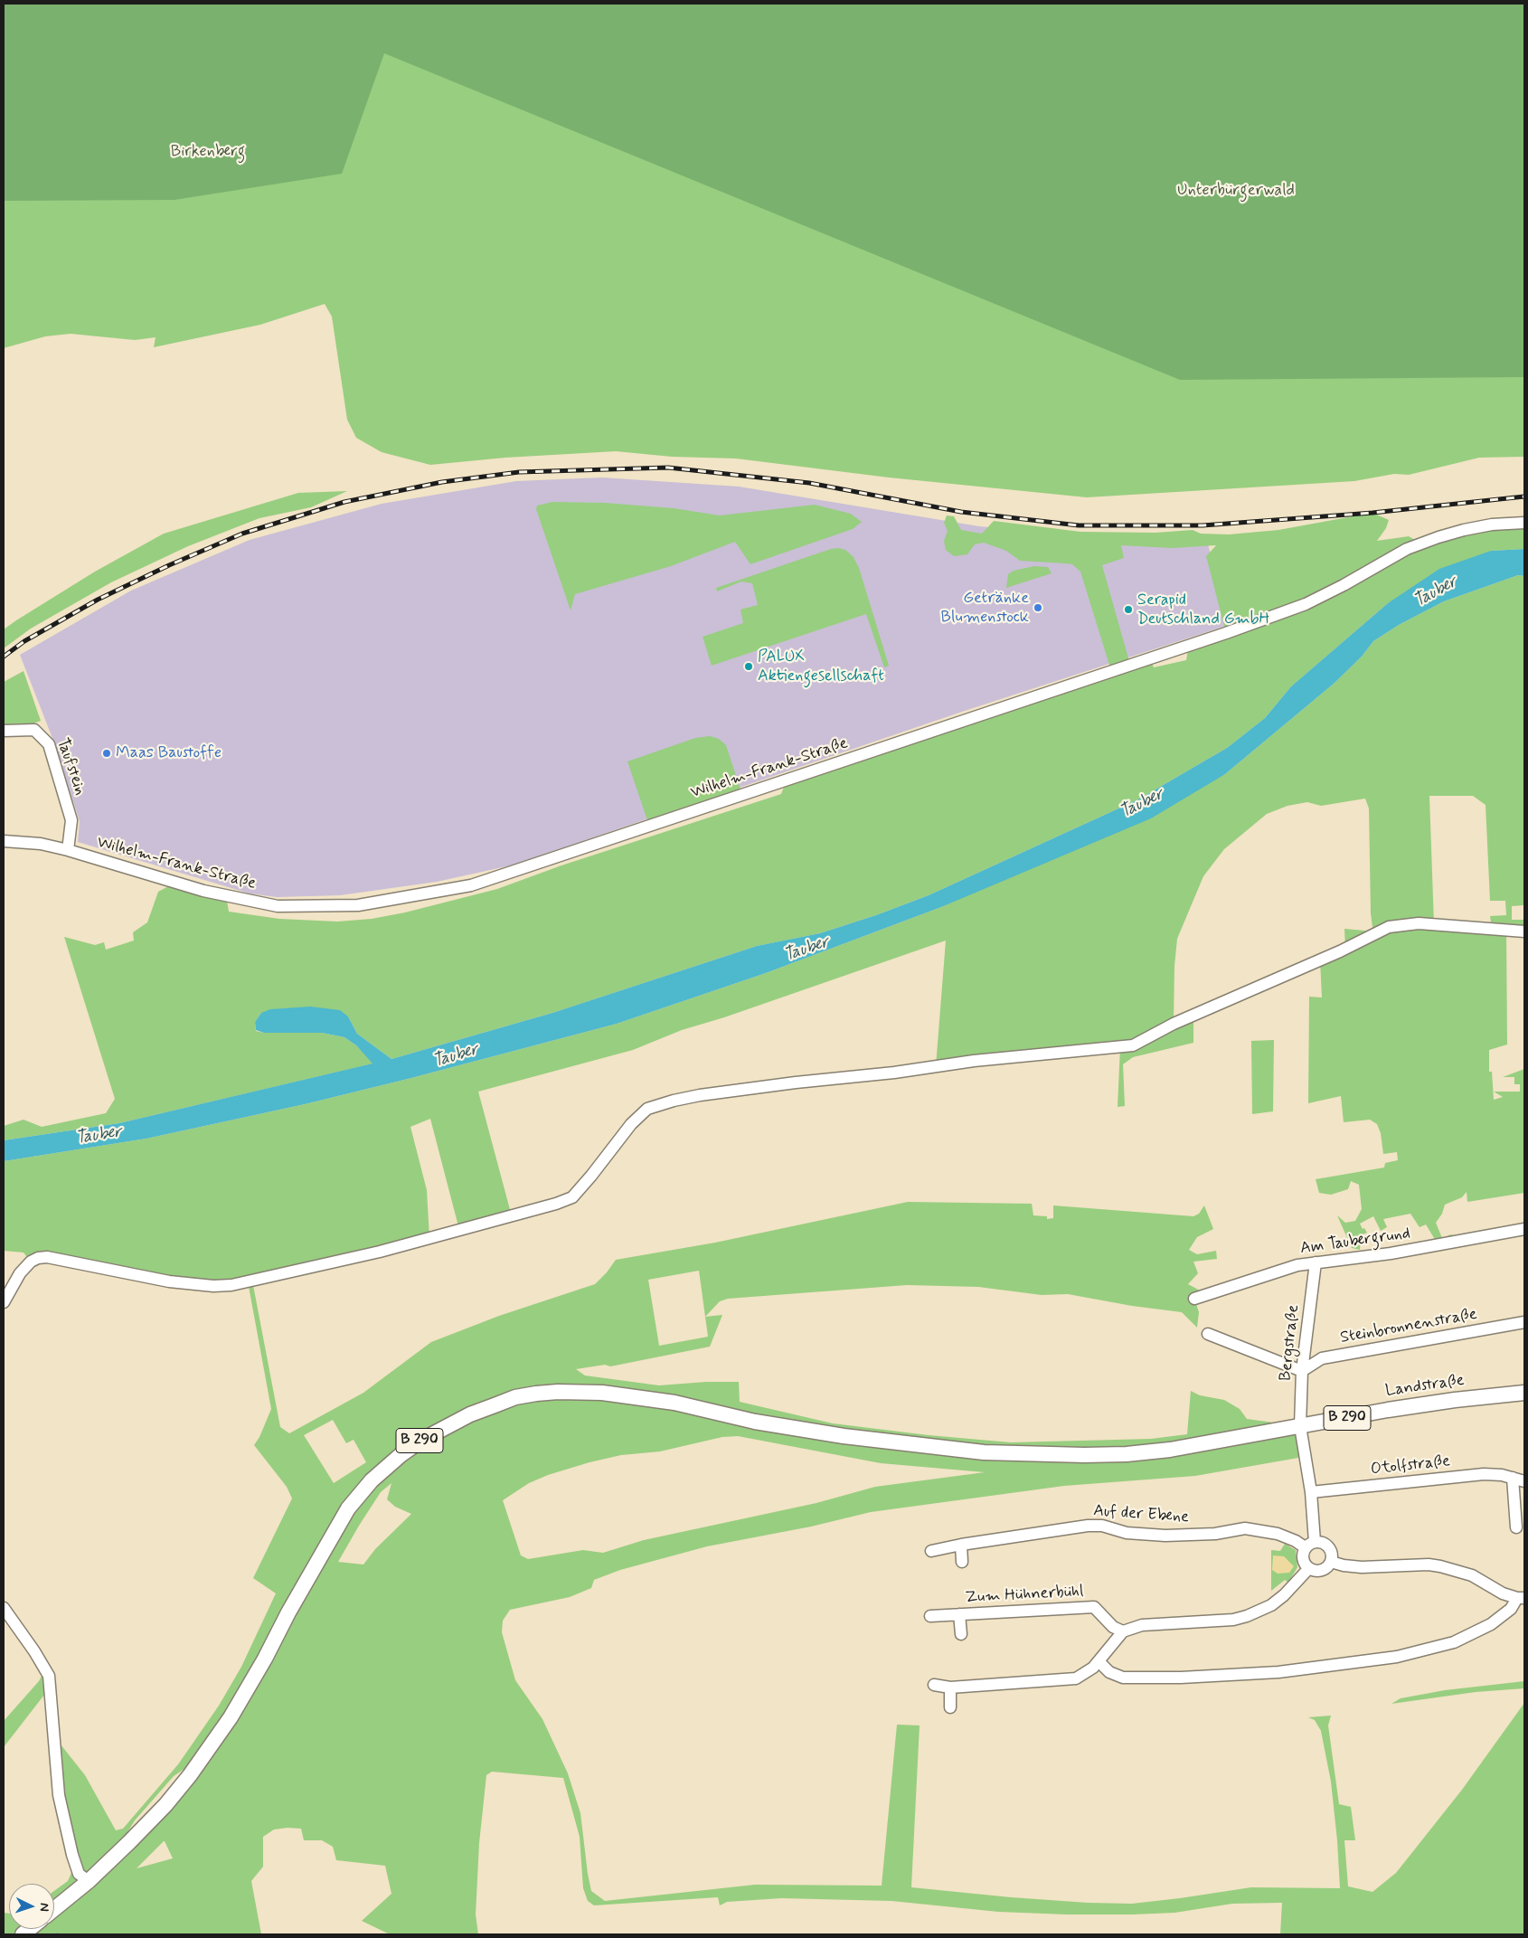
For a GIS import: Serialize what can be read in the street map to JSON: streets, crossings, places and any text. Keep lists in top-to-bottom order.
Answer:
{
  "streets": {
    "main road": ["Landstraße", "B 290"],
    "street": [
      "Taufstein",
      "Wilhelm-Frank-Straße",
      "Am Taubergrund",
      "Steinbronnenstraße",
      "Bergstraße",
      "Otolfstraße",
      "Auf der Ebene",
      "Zum Hühnerbühl"
    ]
  },
  "crossings": [
    ["Taufstein", "Wilhelm-Frank-Straße"],
    ["Am Taubergrund", "Bergstraße"],
    ["Steinbronnenstraße", "Bergstraße"],
    ["Bergstraße", "Landstraße"],
    ["Bergstraße", "Otolfstraße"],
    ["Bergstraße", "Auf der Ebene"],
    ["Landstraße", "B 290"]
  ],
  "water": ["Tauber"],
  "parks": ["Birkenberg", "Unterbürgerwald"],
  "places": [
    "Getränke Blumenstock",
    "Serapid Deutschland GmbH",
    "PALUX Aktiengesellschaft",
    "Maas Baustoffe"
  ],
  "north": "right"
}
